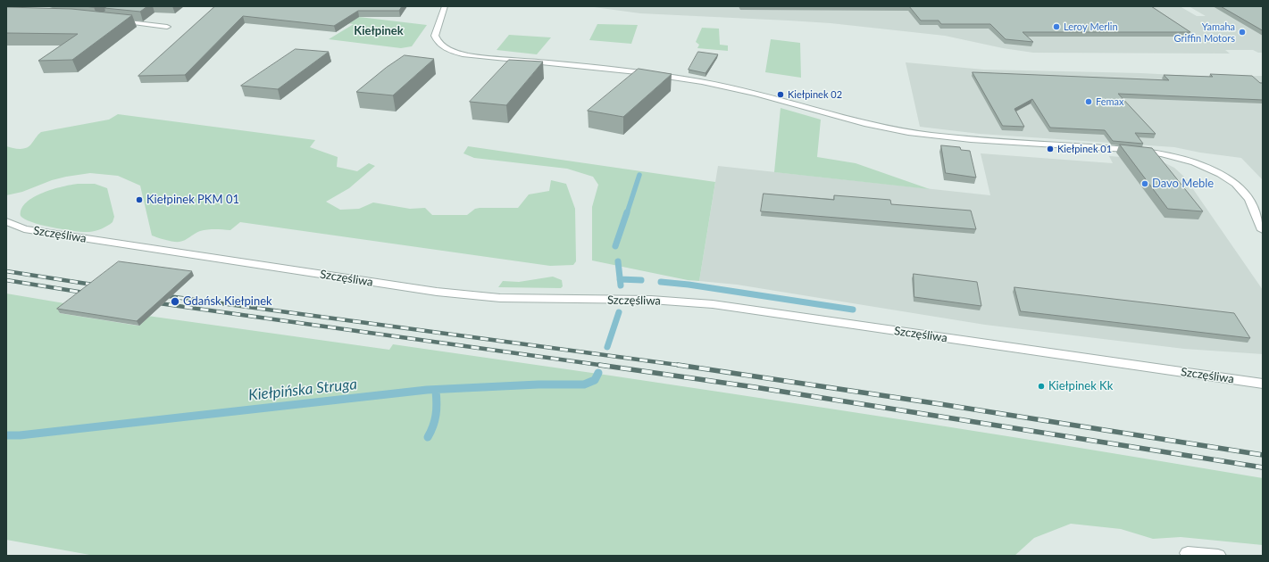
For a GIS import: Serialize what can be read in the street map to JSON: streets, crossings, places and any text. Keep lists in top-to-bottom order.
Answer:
{
  "streets": {
    "street": ["Szczęśliwa"]
  },
  "districts": ["Kiełpinek"],
  "water": ["Kiełpińska Struga"],
  "places": [
    "Leroy Merlin",
    "Yamaha Griffin Motors",
    "Kiełpinek 02",
    "Femax",
    "Kiełpinek 01",
    "Davo Meble",
    "Kiełpinek PKM 01",
    "Gdańsk Kiełpinek",
    "Kiełpinek Kk"
  ]
}
